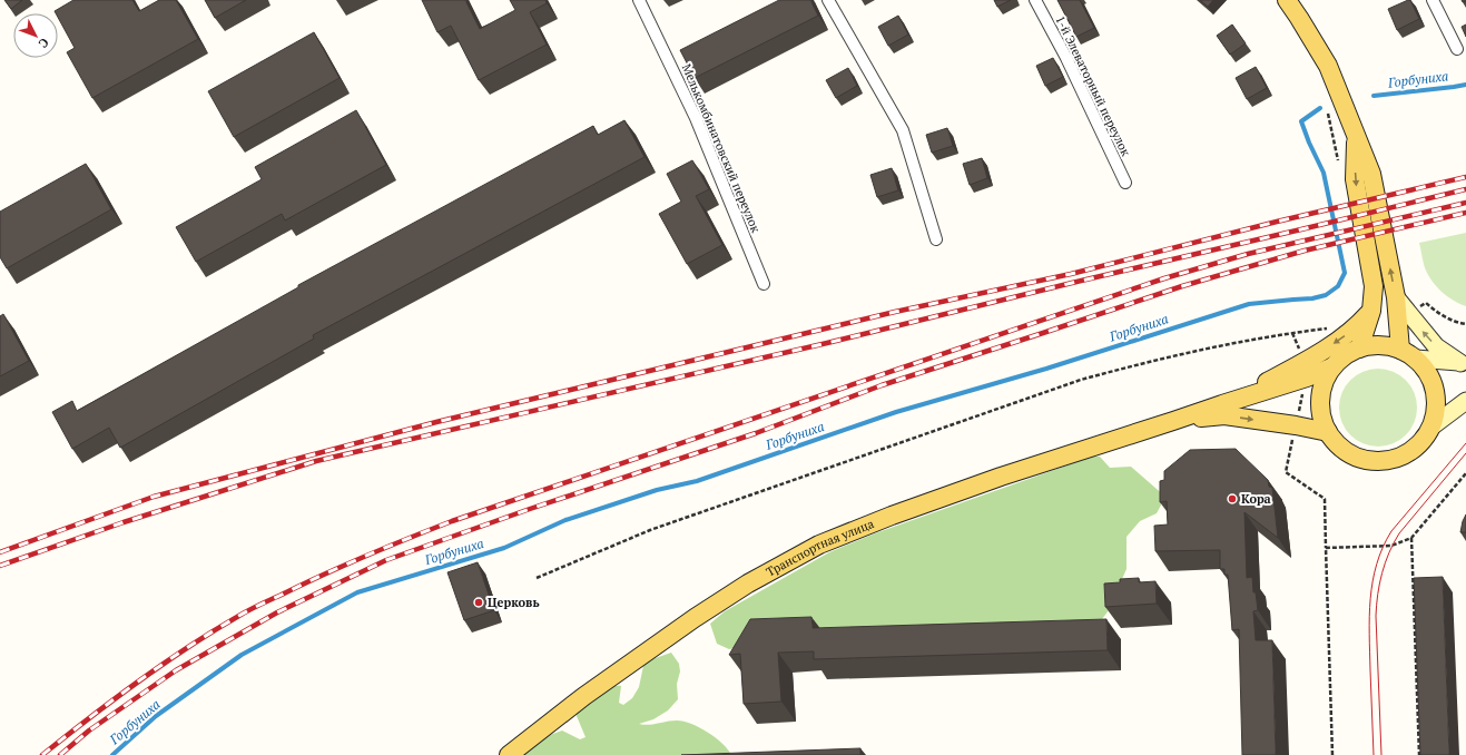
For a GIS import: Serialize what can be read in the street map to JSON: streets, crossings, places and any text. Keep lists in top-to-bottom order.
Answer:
{
  "streets": {
    "main road": ["Транспортная улица"],
    "street": ["1-й Элеваторный переулок", "Мелькомбинатовский переулок"]
  },
  "water": ["Горбуниха"],
  "places": ["Кора", "Церковь"],
  "north": "bottom right"
}
